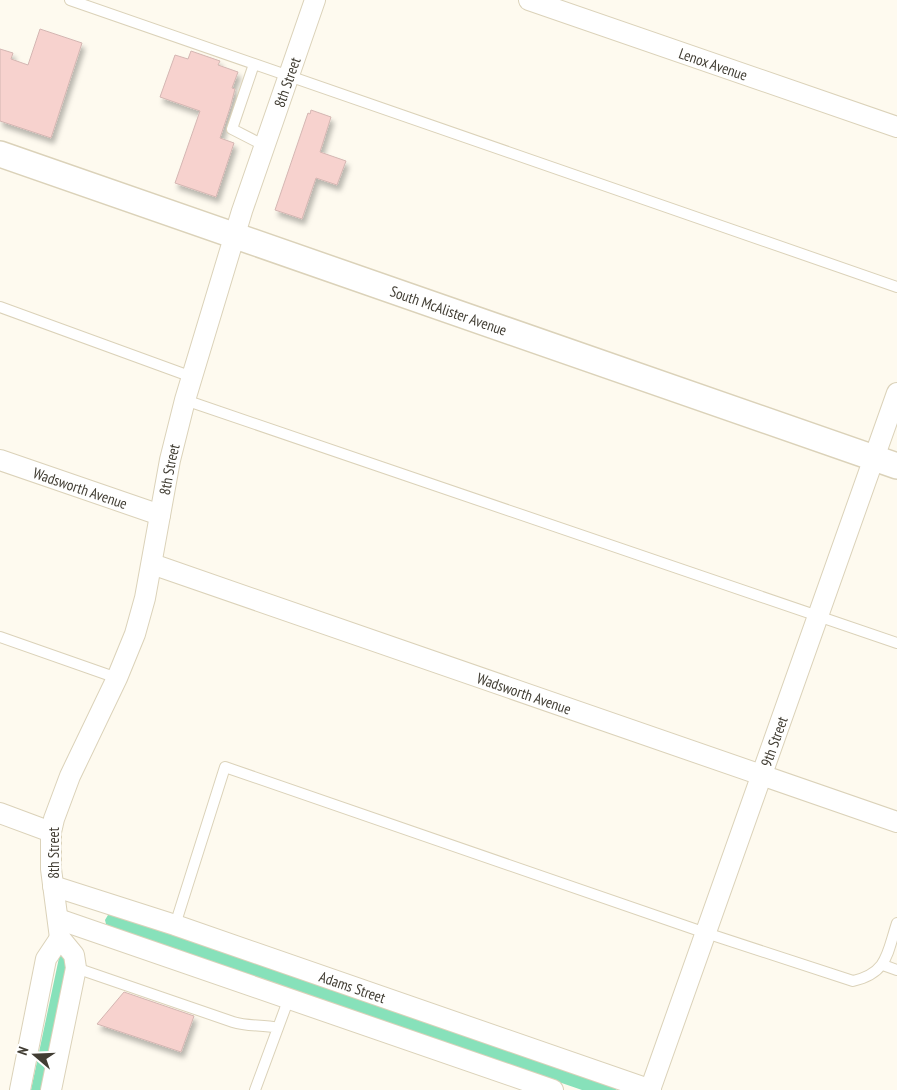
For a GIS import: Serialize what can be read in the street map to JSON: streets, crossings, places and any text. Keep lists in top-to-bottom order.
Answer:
{
  "streets": {
    "street": [
      "Lenox Avenue",
      "8th Street",
      "South McAlister Avenue",
      "Wadsworth Avenue",
      "9th Street",
      "Adams Street"
    ]
  },
  "crossings": [
    ["8th Street", "South McAlister Avenue"],
    ["8th Street", "Wadsworth Avenue"],
    ["8th Street", "Adams Street"],
    ["South McAlister Avenue", "9th Street"],
    ["Wadsworth Avenue", "9th Street"],
    ["9th Street", "Adams Street"]
  ],
  "north": "left"
}
